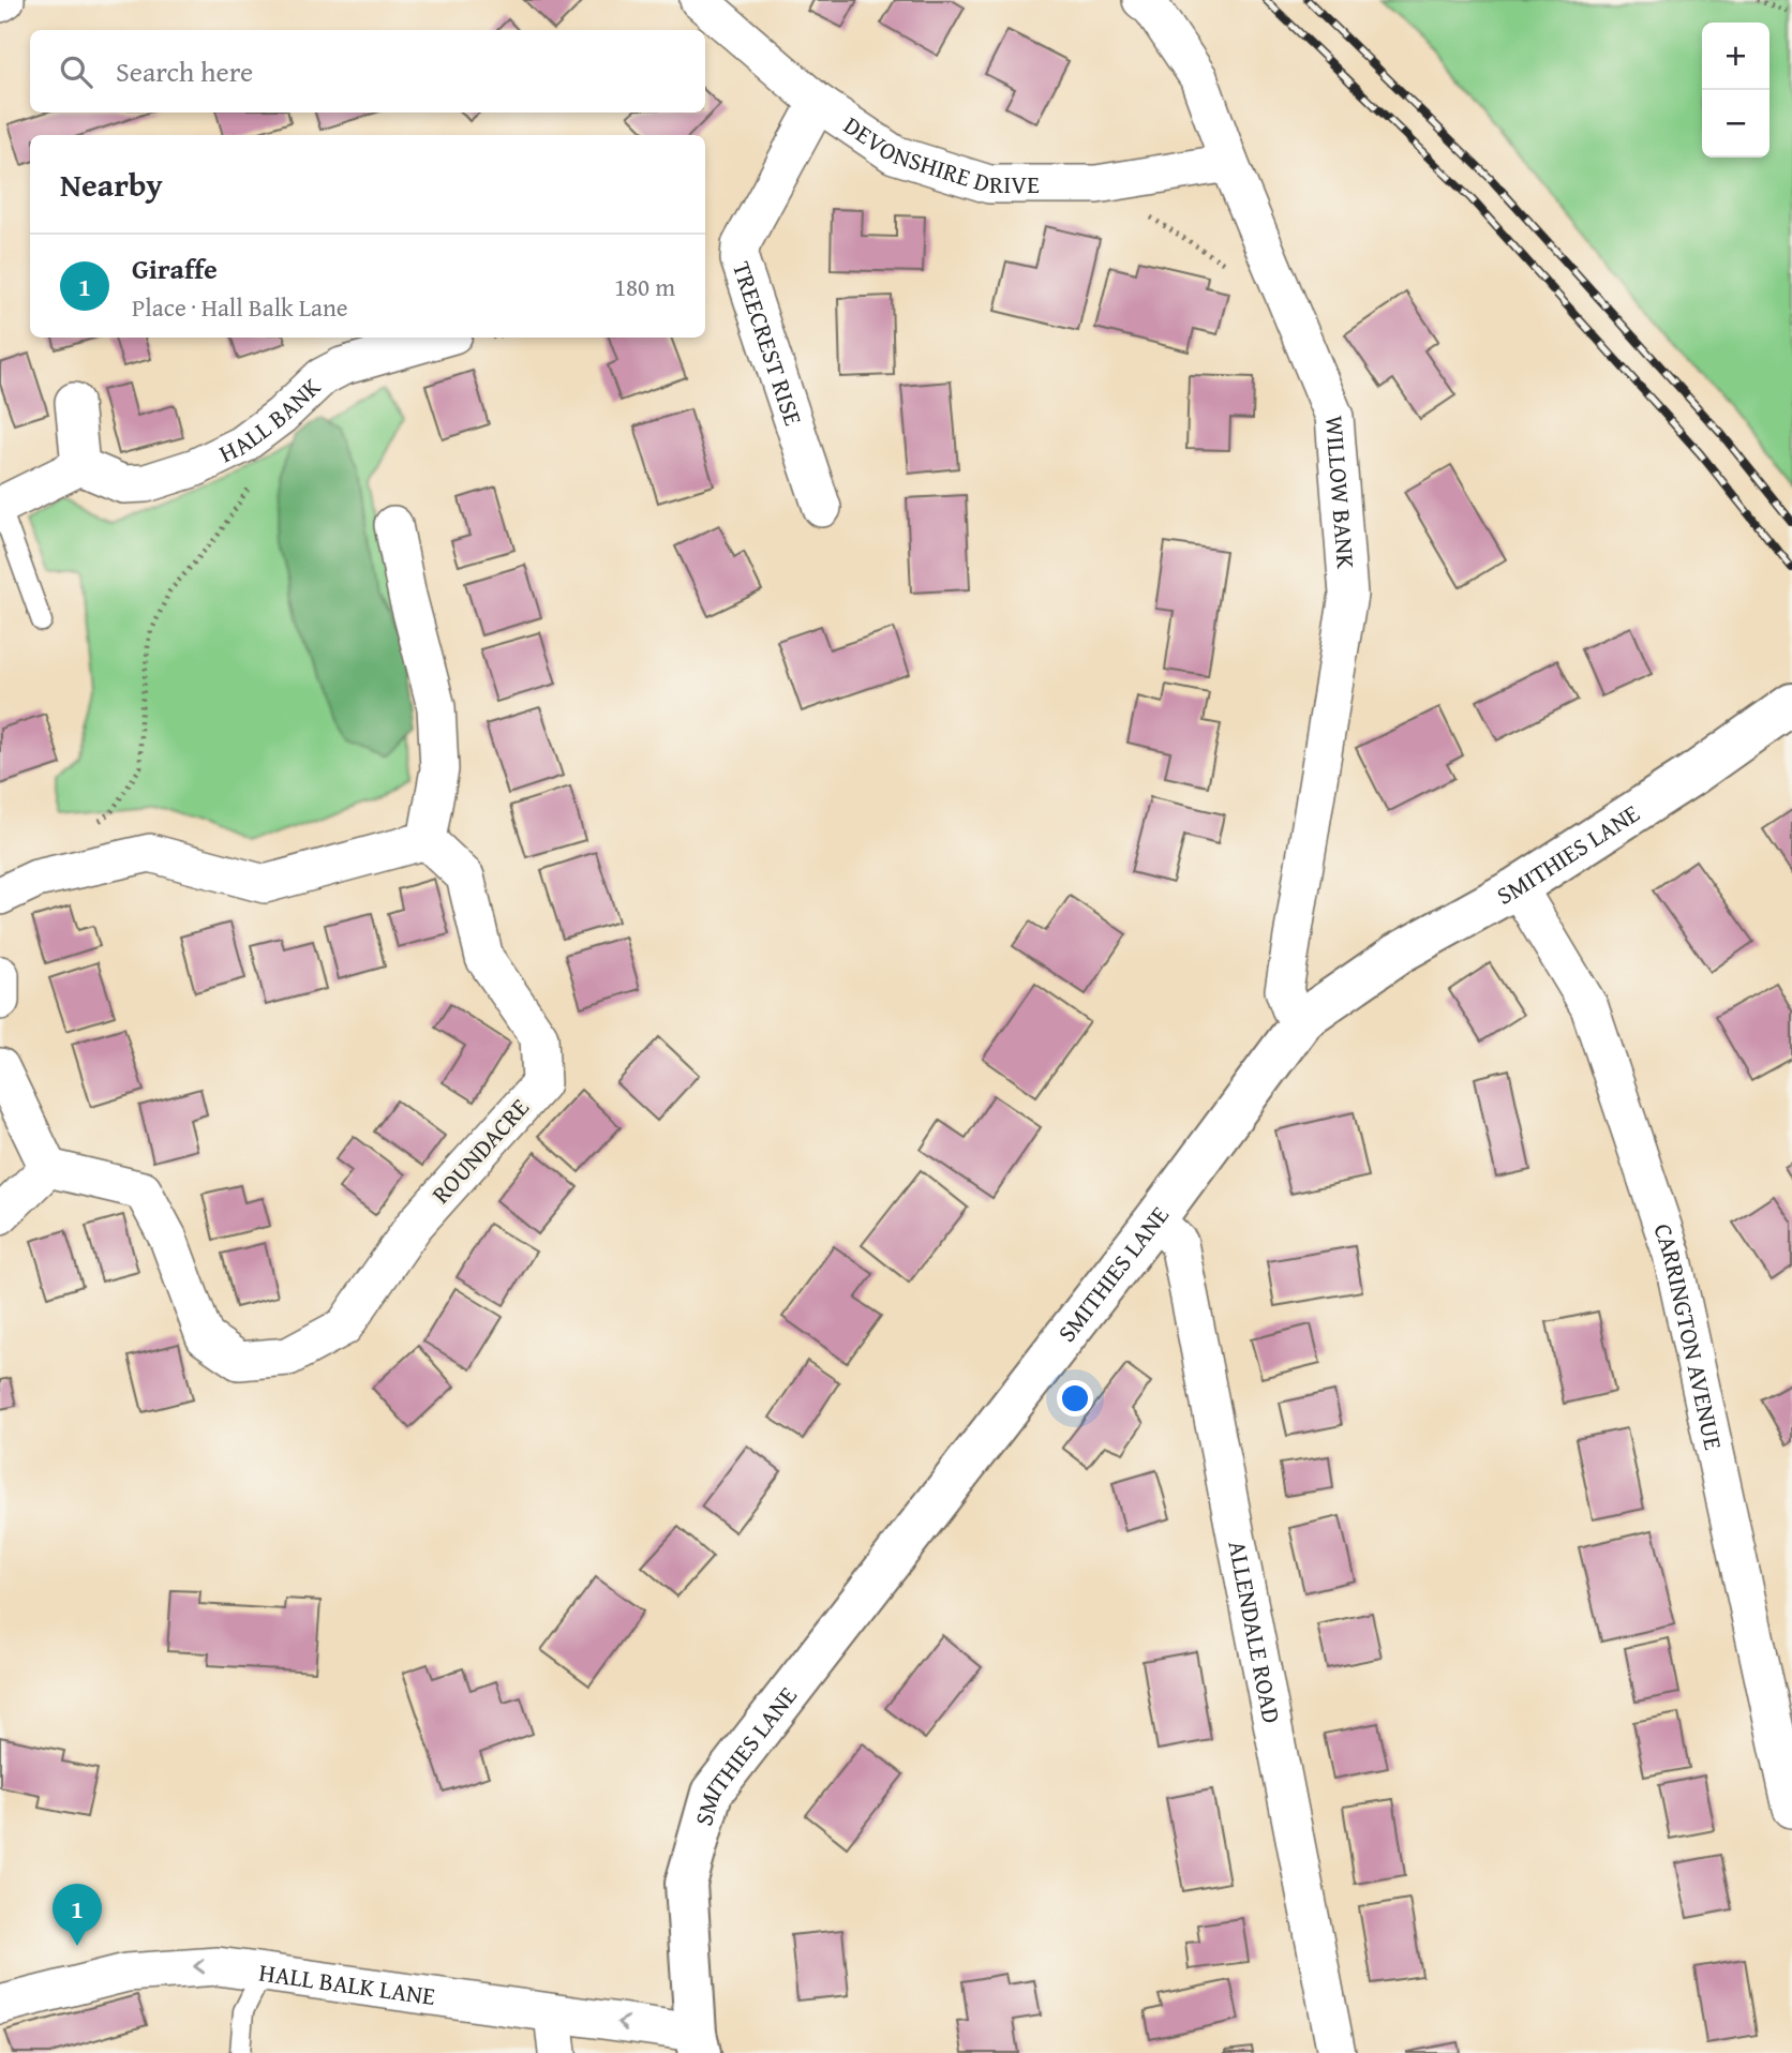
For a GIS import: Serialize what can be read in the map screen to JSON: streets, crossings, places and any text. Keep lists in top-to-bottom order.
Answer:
{
  "streets": {
    "street": [
      "DEVONSHIRE DRIVE",
      "TREECREST RISE",
      "HALL BANK",
      "WILLOW BANK",
      "SMITHIES LANE",
      "ROUNDACRE",
      "CARRINGTON AVENUE",
      "ALLENDALE ROAD",
      "HALL BALK LANE"
    ]
  },
  "crossings": [
    ["DEVONSHIRE DRIVE", "TREECREST RISE"],
    ["DEVONSHIRE DRIVE", "WILLOW BANK"],
    ["WILLOW BANK", "SMITHIES LANE"],
    ["SMITHIES LANE", "CARRINGTON AVENUE"],
    ["SMITHIES LANE", "ALLENDALE ROAD"],
    ["SMITHIES LANE", "HALL BALK LANE"]
  ],
  "one_way": ["HALL BALK LANE"],
  "page": {
    "map_buttons": ["+", "−"],
    "search": "Search here",
    "heading": "Nearby",
    "list": [
      {
        "mark": "1",
        "name": "Giraffe",
        "note": "Place · Hall Balk Lane",
        "value": "180 m"
      }
    ],
    "pins": "1"
  }
}
